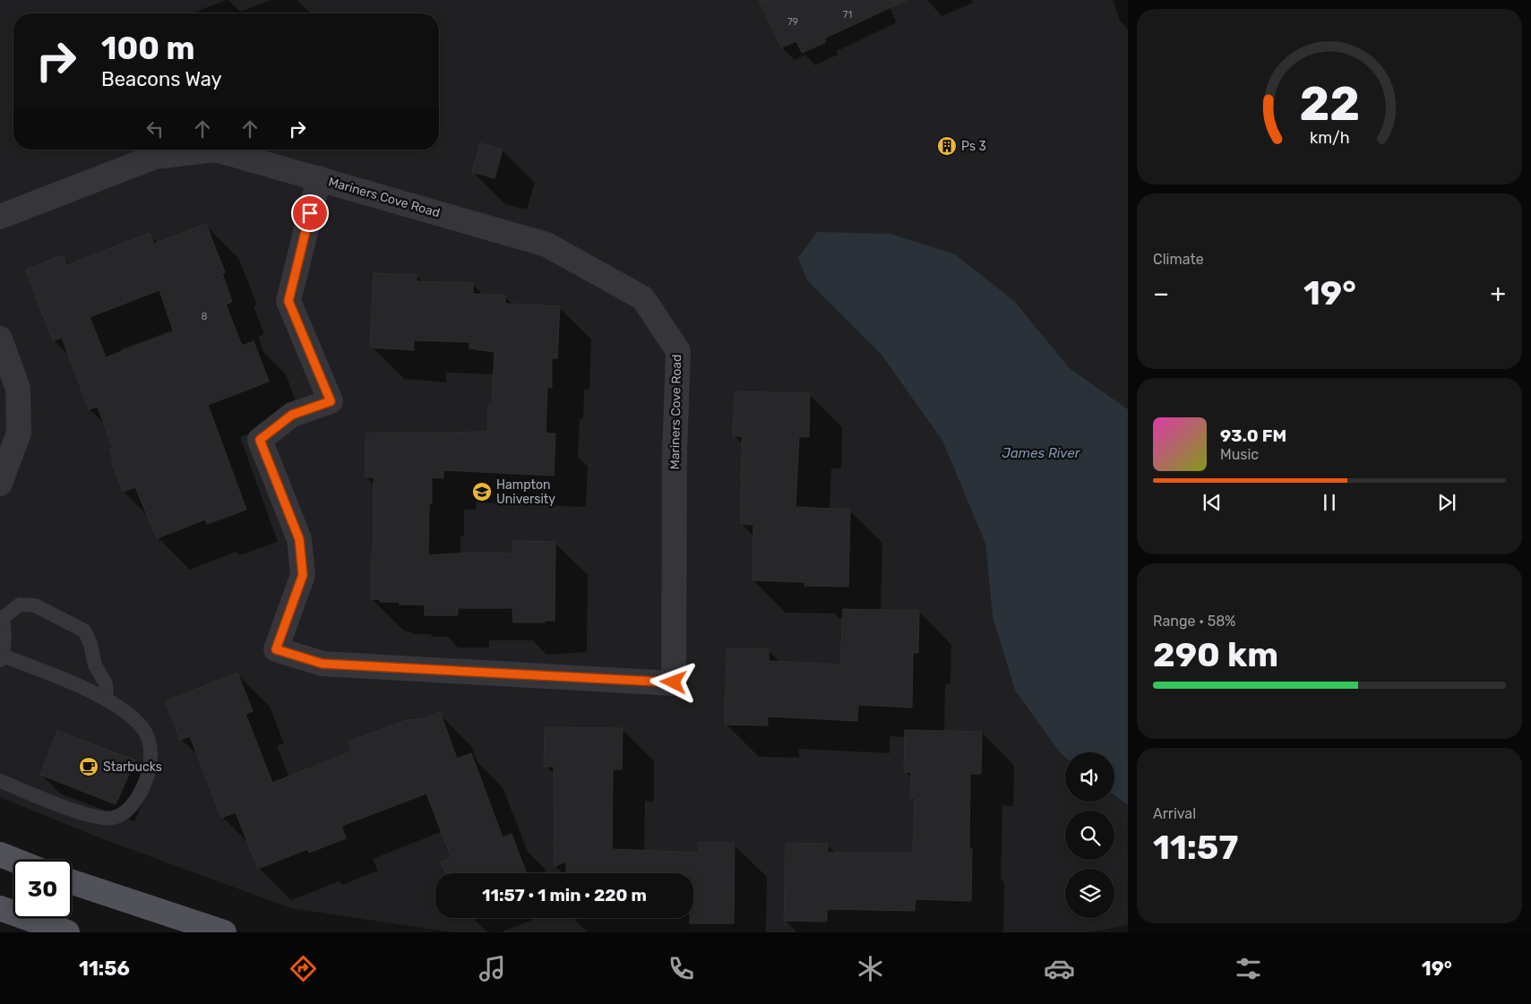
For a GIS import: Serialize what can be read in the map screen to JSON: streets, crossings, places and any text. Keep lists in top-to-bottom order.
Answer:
{
  "streets": {
    "street": ["Mariners Cove Road"]
  },
  "water": ["James River"],
  "places": {
    "building": ["Ps 3"],
    "school or university": ["Hampton University"],
    "cafe": ["Starbucks"]
  },
  "house_numbers": ["71", "79", "8"],
  "page": {
    "turn": ["100 m", "Beacons Way"],
    "tile": [
      "Climate",
      ["Range · 58%", "290 km"],
      ["Arrival", "11:57"]
    ],
    "heat": ["−", "19°", "+"],
    "song": ["93.0 FM", "Music"],
    "limit": "30",
    "trip": "11:57 · 1 min · 220 m",
    "tabs": ["11:56", "19°"],
    "gauge": ["22", "km/h"]
  }
}
